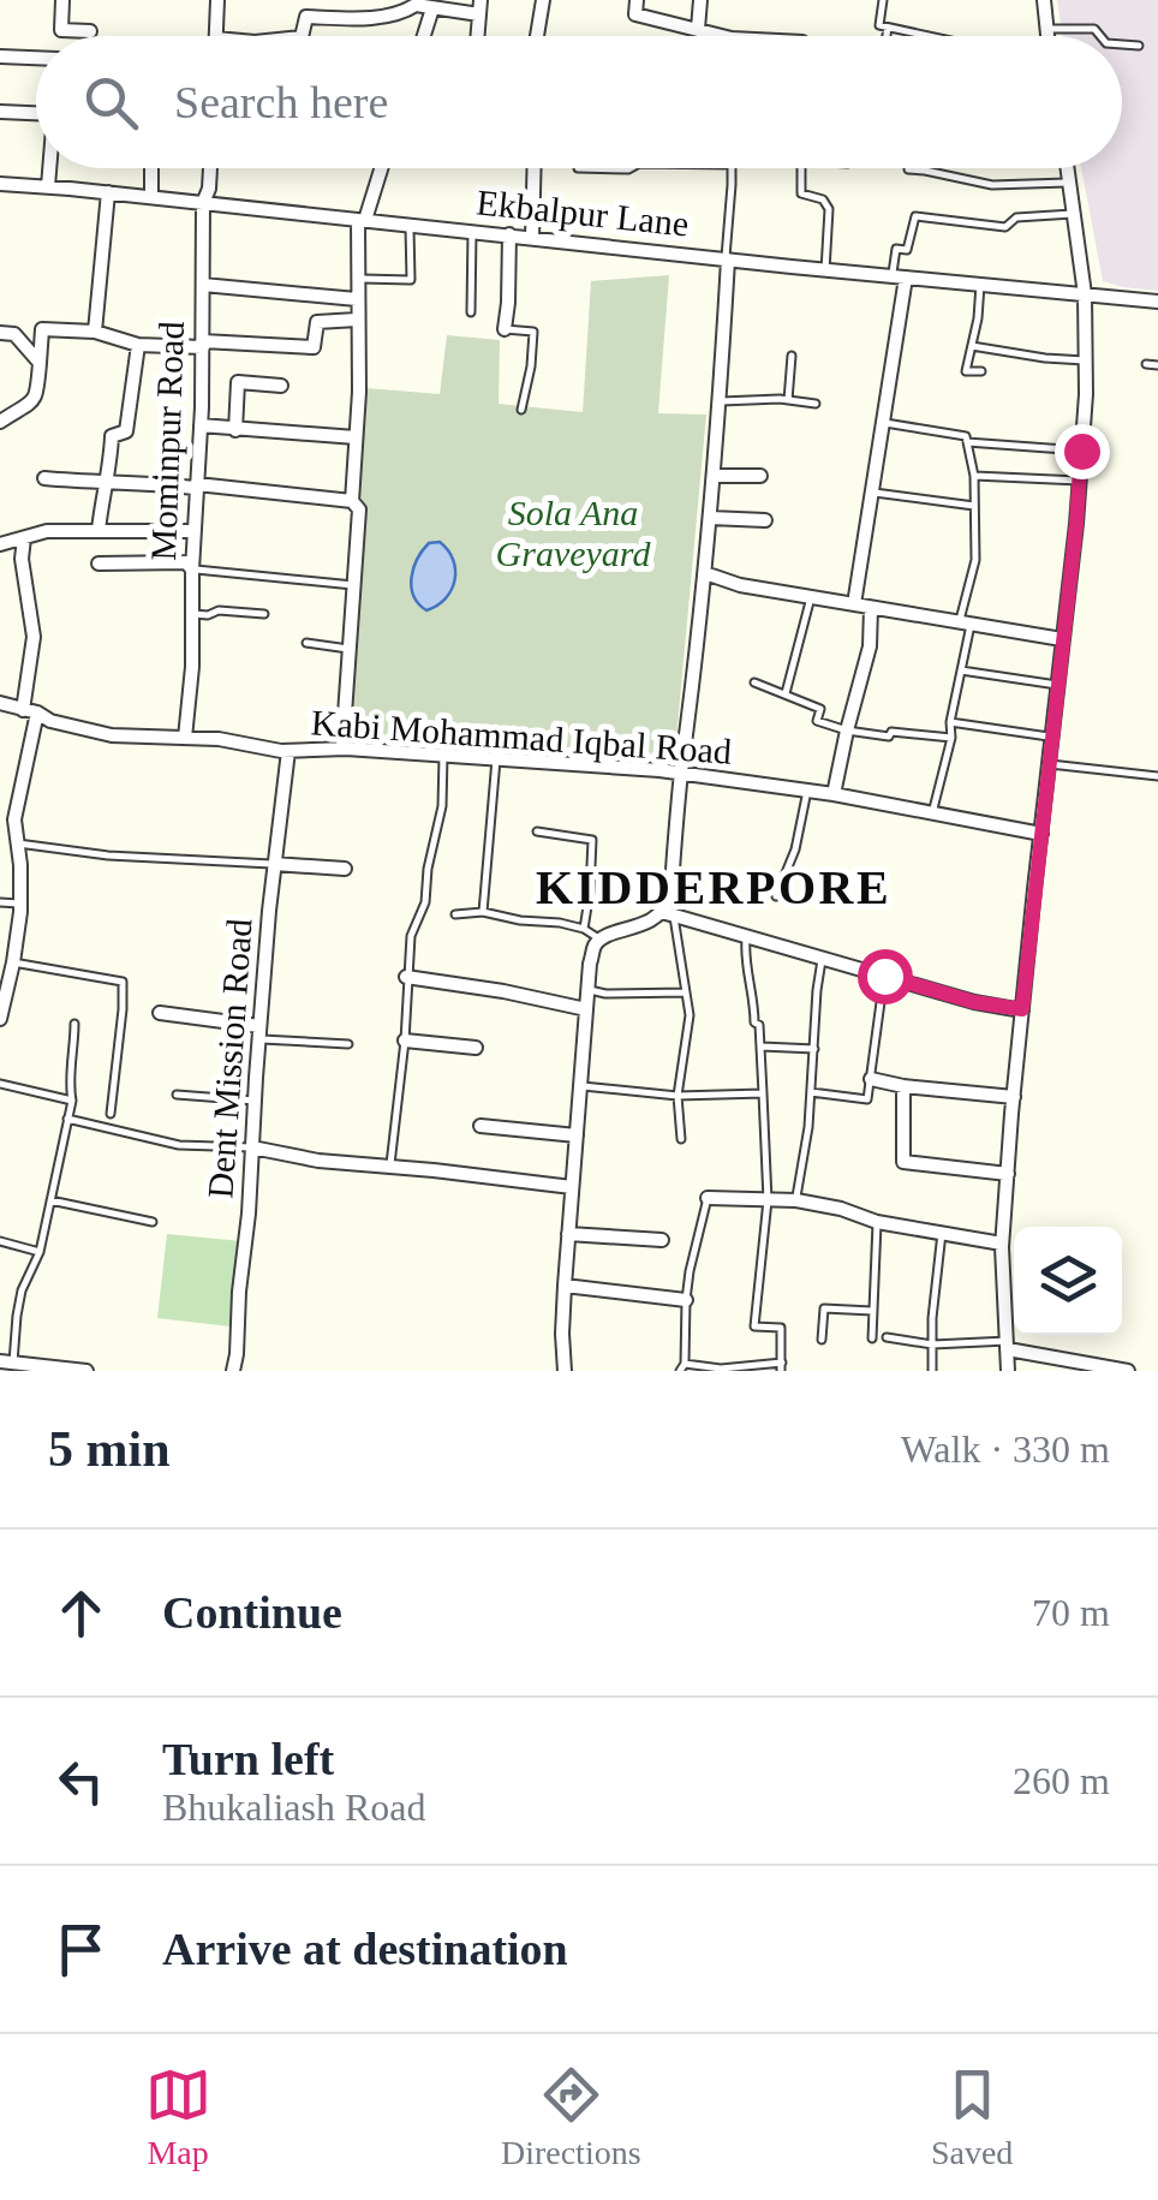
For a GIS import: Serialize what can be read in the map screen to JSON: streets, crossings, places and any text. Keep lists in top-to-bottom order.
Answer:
{
  "streets": {
    "street": [
      "Ekbalpur Lane",
      "Mominpur Road",
      "Kabi Mohammad Iqbal Road",
      "Dent Mission Road"
    ]
  },
  "crossings": [
    ["Ekbalpur Lane", "Mominpur Road"],
    ["Mominpur Road", "Kabi Mohammad Iqbal Road"],
    ["Kabi Mohammad Iqbal Road", "Dent Mission Road"]
  ],
  "districts": ["KIDDERPORE"],
  "parks": ["Sola Ana Graveyard"],
  "page": {
    "search": "Search here",
    "heading": ["5 min", "Walk · 330 m"],
    "list": [
      ["Continue", "70 m"],
      ["Turn left", "Bhukaliash Road", "260 m"],
      "Arrive at destination"
    ],
    "nav": ["Map", "Directions", "Saved"]
  }
}
